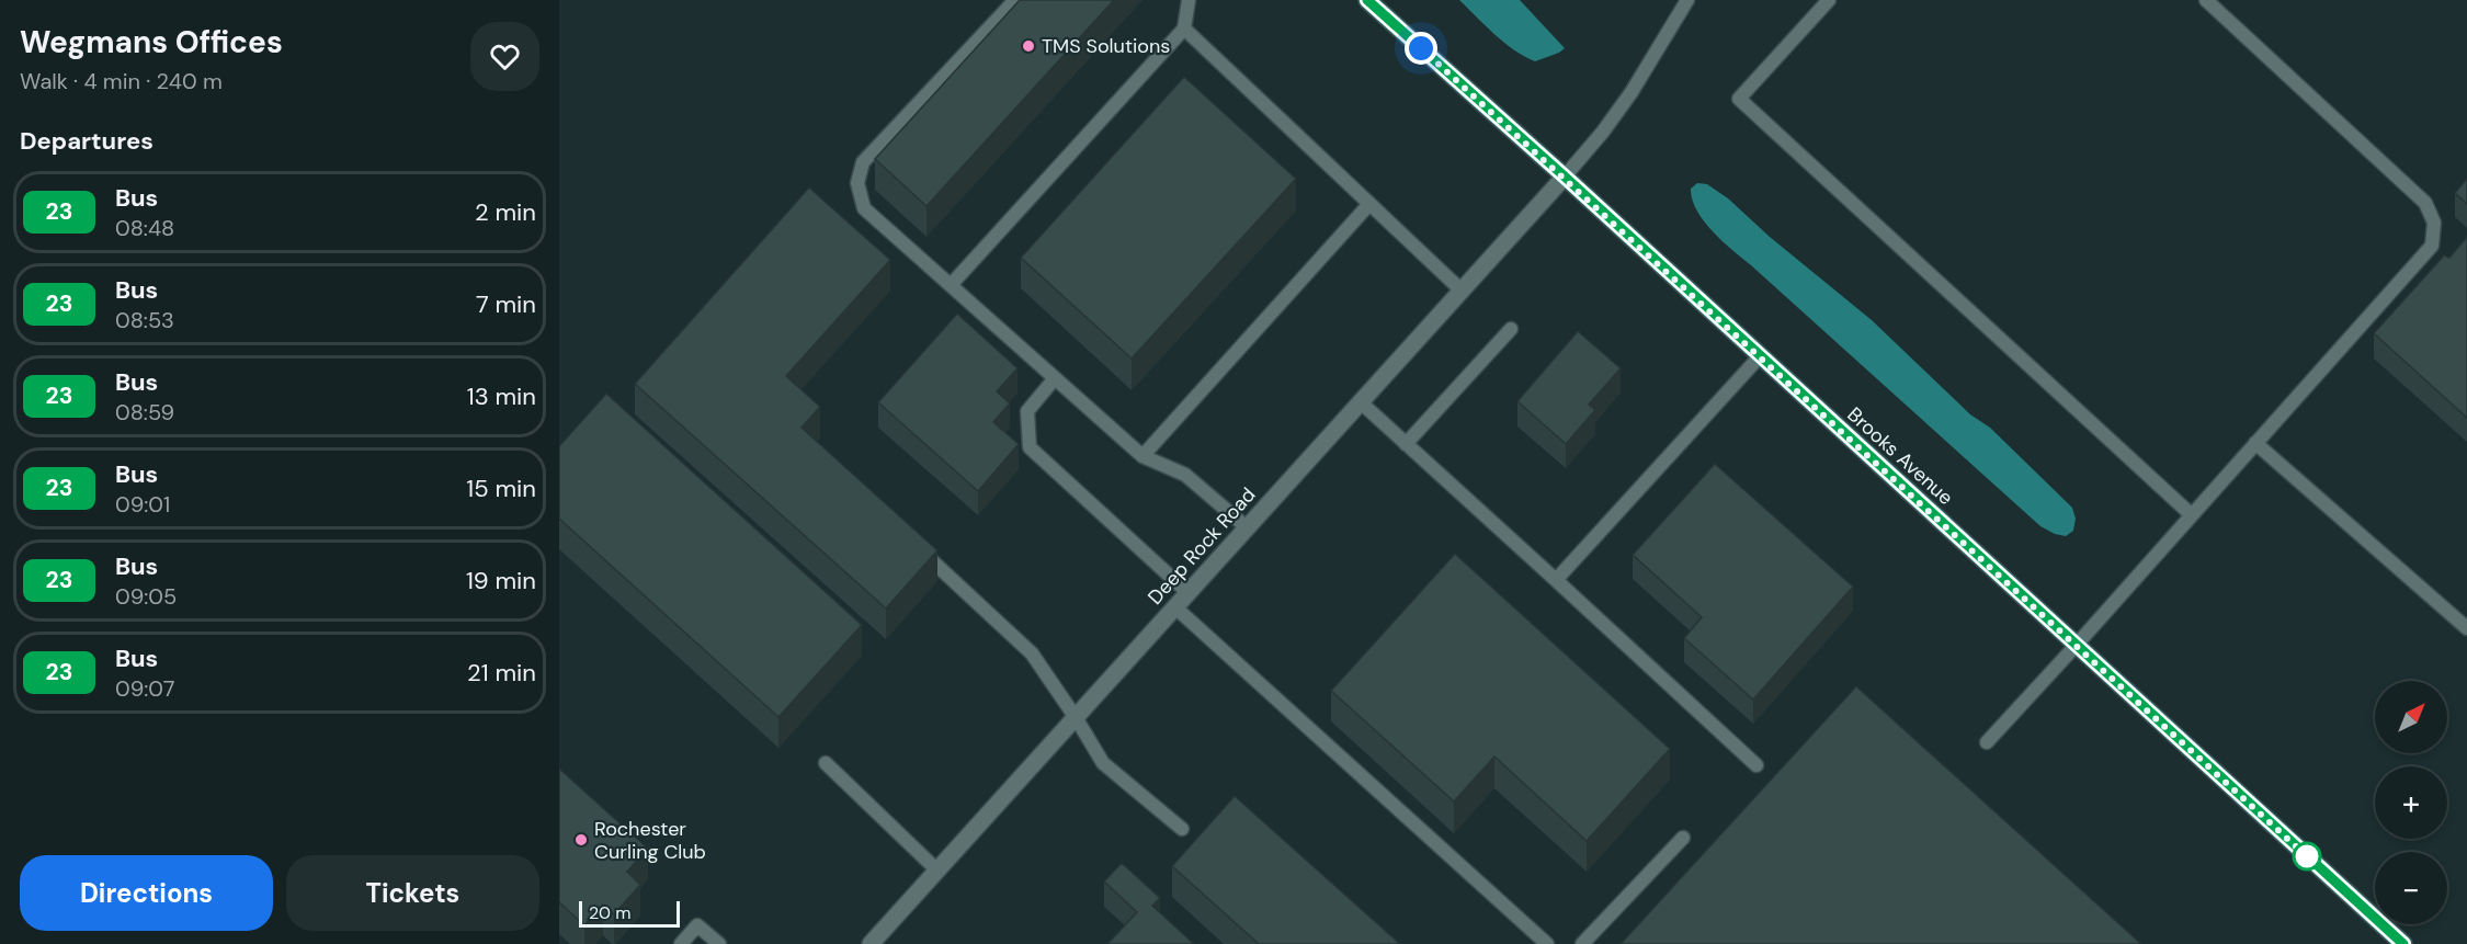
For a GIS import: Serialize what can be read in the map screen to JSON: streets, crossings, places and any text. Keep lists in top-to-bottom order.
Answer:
{
  "streets": {
    "main road": ["Brooks Avenue"],
    "street": ["Deep Rock Road"]
  },
  "crossings": [
    ["Brooks Avenue", "Deep Rock Road"]
  ],
  "places": ["TMS Solutions", "Rochester Curling Club"],
  "lines": ["bus line 23"],
  "scale_bar": "20 m",
  "north": "top right",
  "page": {
    "heading": [
      ["Wegmans Offices", "Walk · 4 min · 240 m"],
      "Departures"
    ],
    "list": [
      {
        "mark": "23",
        "name": "Bus",
        "note": "08:48",
        "value": "2 min"
      },
      {
        "mark": "23",
        "name": "Bus",
        "note": "08:53",
        "value": "7 min"
      },
      {
        "mark": "23",
        "name": "Bus",
        "note": "08:59",
        "value": "13 min"
      },
      {
        "mark": "23",
        "name": "Bus",
        "note": "09:01",
        "value": "15 min"
      },
      {
        "mark": "23",
        "name": "Bus",
        "note": "09:05",
        "value": "19 min"
      },
      {
        "mark": "23",
        "name": "Bus",
        "note": "09:07",
        "value": "21 min"
      }
    ],
    "map_buttons": ["+", "−"],
    "buttons": ["Directions", "Tickets"],
    "scale": "20 m"
  }
}
